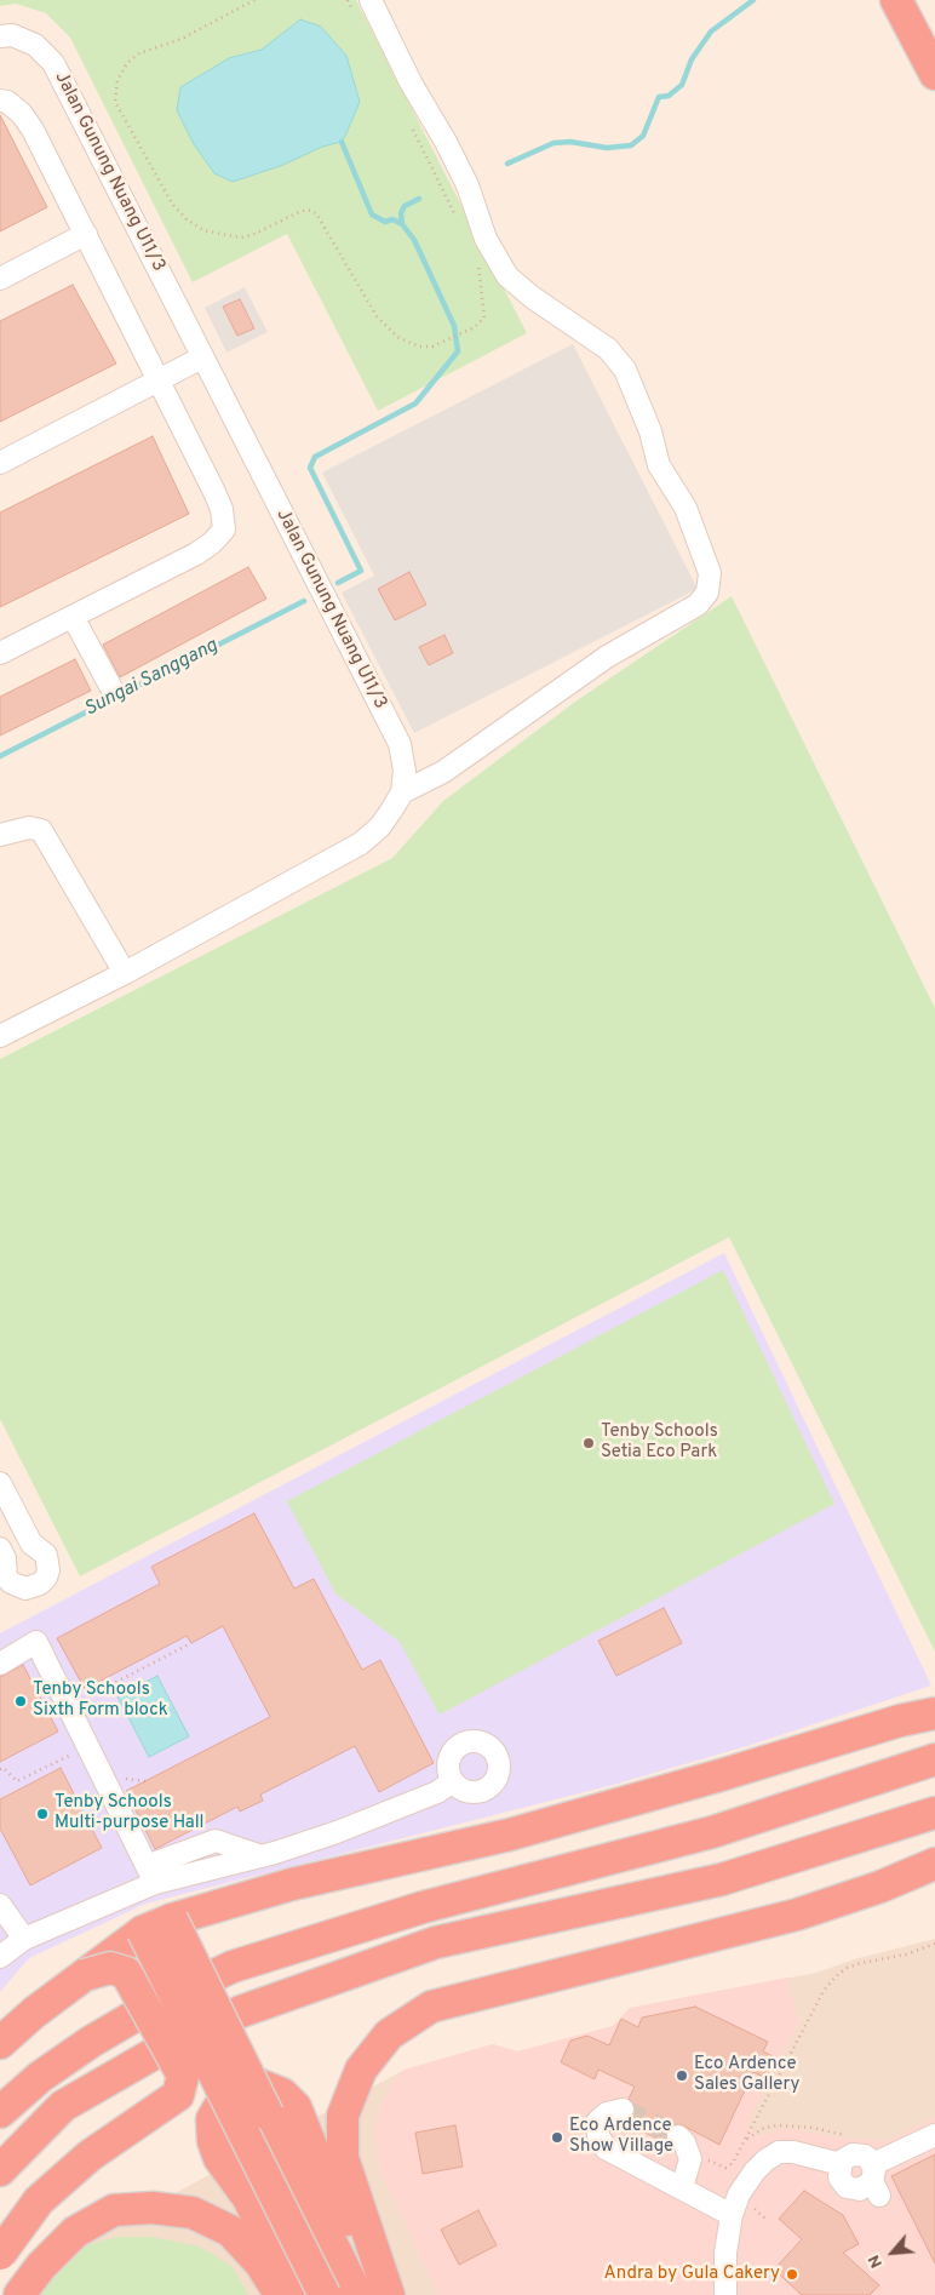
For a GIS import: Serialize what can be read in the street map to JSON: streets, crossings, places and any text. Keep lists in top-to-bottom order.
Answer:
{
  "streets": {
    "street": ["Jalan Gunung Nuang U11/3"]
  },
  "water": ["Sungai Sanggang"],
  "places": [
    "Tenby Schools Setia Eco Park",
    "Tenby Schools Sixth Form block",
    "Tenby Schools Multi-purpose Hall",
    "Eco Ardence Sales Gallery",
    "Eco Ardence Show Village",
    "Andra by Gula Cakery"
  ],
  "north": "bottom left"
}
